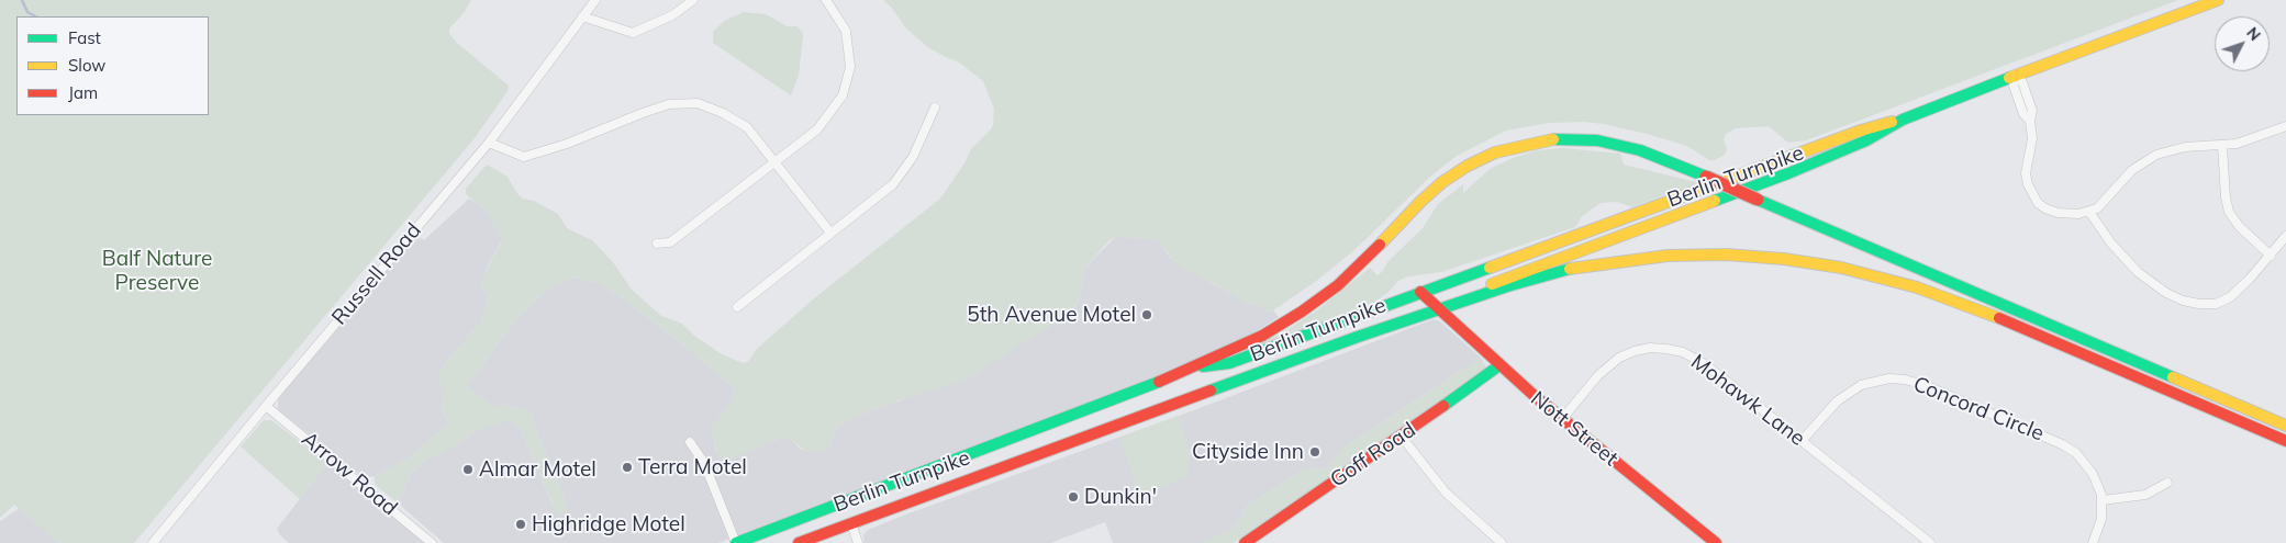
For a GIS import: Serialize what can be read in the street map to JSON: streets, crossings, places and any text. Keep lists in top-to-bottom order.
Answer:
{
  "streets": {
    "main road": ["Berlin Turnpike", "Nott Street", "Goff Road"],
    "street": [
      "Russell Road",
      "Mohawk Lane",
      "Concord Circle",
      "Arrow Road"
    ]
  },
  "crossings": [
    ["Berlin Turnpike", "Nott Street"],
    ["Russell Road", "Arrow Road"],
    ["Mohawk Lane", "Concord Circle"],
    ["Mohawk Lane", "Nott Street"],
    ["Nott Street", "Goff Road"]
  ],
  "parks": ["Balf Nature Preserve"],
  "places": [
    "5th Avenue Motel",
    "Cityside Inn",
    "Terra Motel",
    "Almar Motel",
    "Dunkin'",
    "Highridge Motel"
  ],
  "legend": ["Fast", "Slow", "Jam"],
  "north": "top right"
}
